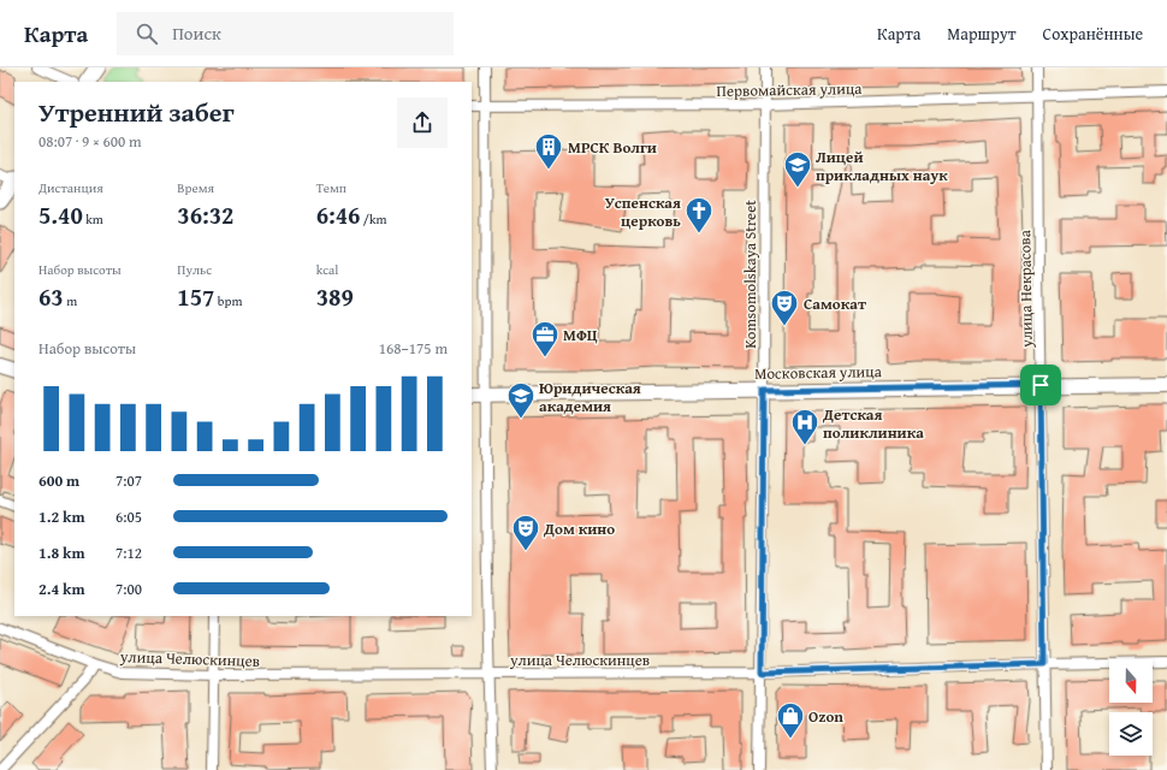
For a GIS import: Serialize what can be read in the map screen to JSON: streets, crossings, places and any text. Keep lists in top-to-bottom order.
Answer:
{
  "streets": {
    "main road": ["Московская улица"],
    "street": [
      "Первомайская улица",
      "Komsomolskaya Street",
      "улица Некрасова",
      "улица Челюскинцев"
    ]
  },
  "crossings": [
    ["Первомайская улица", "Komsomolskaya Street"],
    ["Первомайская улица", "улица Некрасова"],
    ["Komsomolskaya Street", "Московская улица"],
    ["Komsomolskaya Street", "улица Челюскинцев"],
    ["улица Некрасова", "Московская улица"],
    ["улица Некрасова", "улица Челюскинцев"]
  ],
  "places": {
    "building": ["МРСК Волги"],
    "school or university": ["Лицей прикладных наук", "Юридическая академия"],
    "church": ["Успенская церковь"],
    "theatre": ["Самокат", "Дом кино"],
    "office": ["МФЦ"],
    "hospital": ["Детская поликлиника"],
    "shop": ["Ozon"]
  },
  "north": "bottom",
  "page": {
    "header": "Карта",
    "search": "Поиск",
    "nav": ["Карта", "Маршрут", "Сохранённые"],
    "heading": ["Утренний забег", "08:07 · 9 × 600 m"],
    "stats": [
      ["Дистанция", "5.40 km"],
      ["Время", "36:32"],
      ["Темп", "6:46 /km"],
      ["Набор высоты", "63 m"],
      ["Пульс", "157 bpm"],
      ["kcal", "389"]
    ],
    "chart": ["Набор высоты", "168–175 m"],
    "list": [
      {
        "name": "600 m",
        "note": "7:07"
      },
      {
        "name": "1.2 km",
        "note": "6:05"
      },
      {
        "name": "1.8 km",
        "note": "7:12"
      },
      {
        "name": "2.4 km",
        "note": "7:00"
      }
    ]
  }
}
